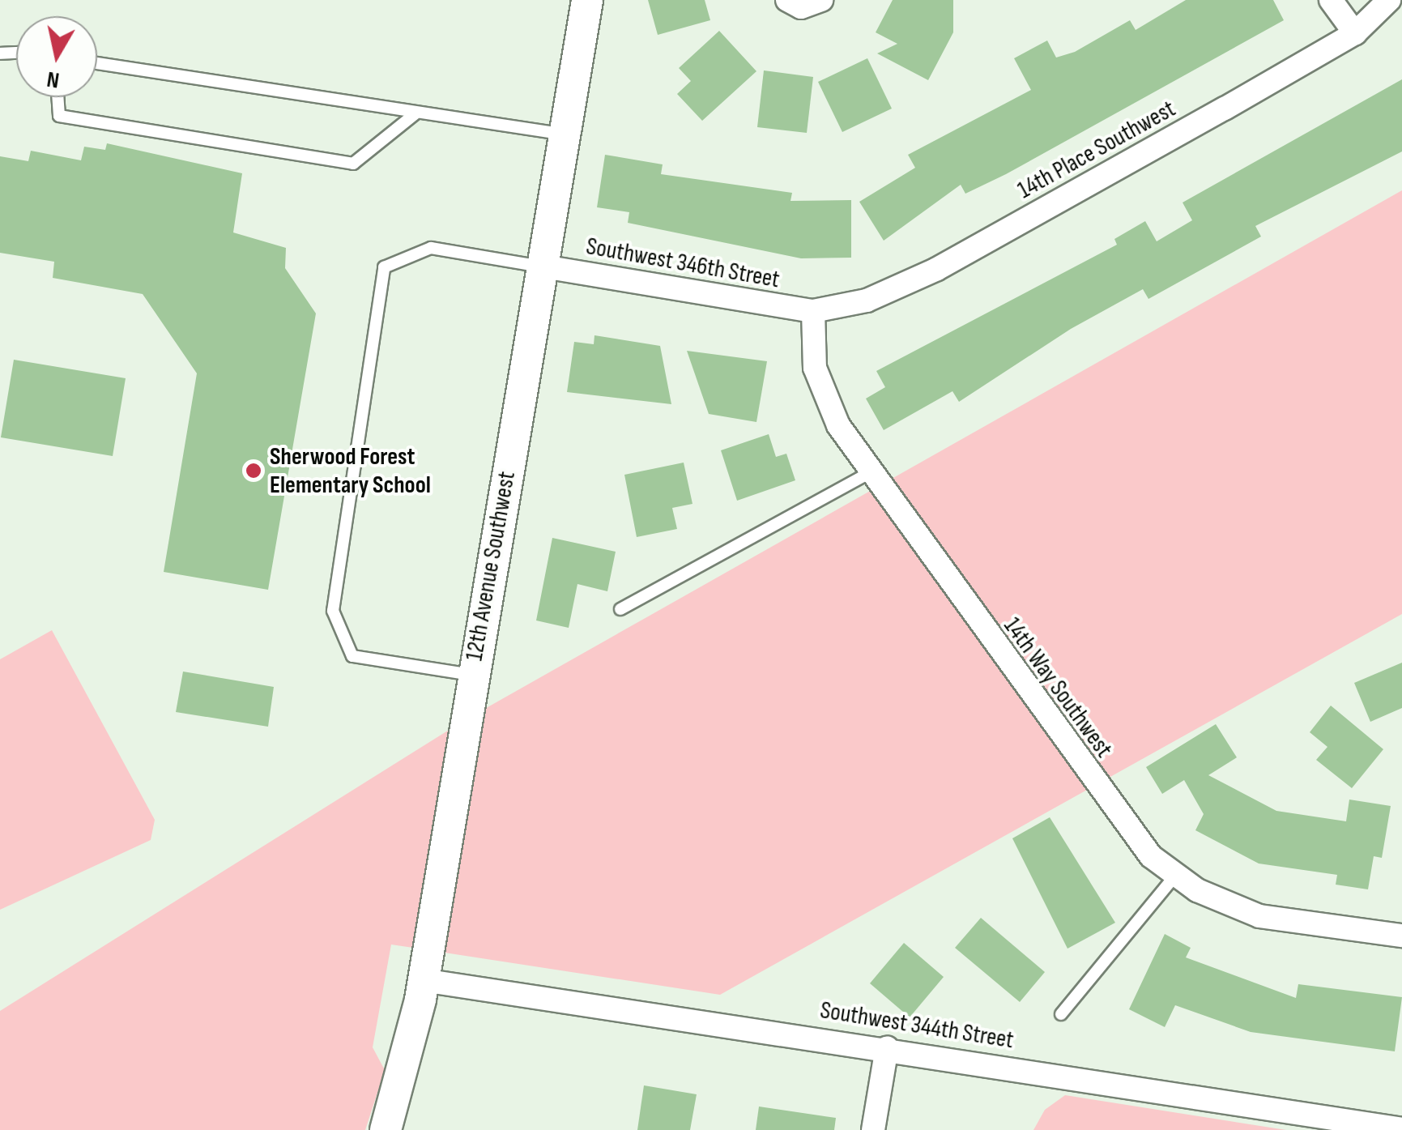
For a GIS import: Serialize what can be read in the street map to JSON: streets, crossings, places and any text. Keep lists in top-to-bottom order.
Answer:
{
  "streets": {
    "street": [
      "14th Place Southwest",
      "Southwest 346th Street",
      "12th Avenue Southwest",
      "14th Way Southwest",
      "Southwest 344th Street"
    ]
  },
  "crossings": [
    ["14th Place Southwest", "Southwest 346th Street"],
    ["14th Place Southwest", "14th Way Southwest"],
    ["Southwest 346th Street", "12th Avenue Southwest"],
    ["Southwest 346th Street", "14th Way Southwest"],
    ["12th Avenue Southwest", "Southwest 344th Street"]
  ],
  "places": ["Sherwood Forest Elementary School"],
  "north": "bottom"
}
